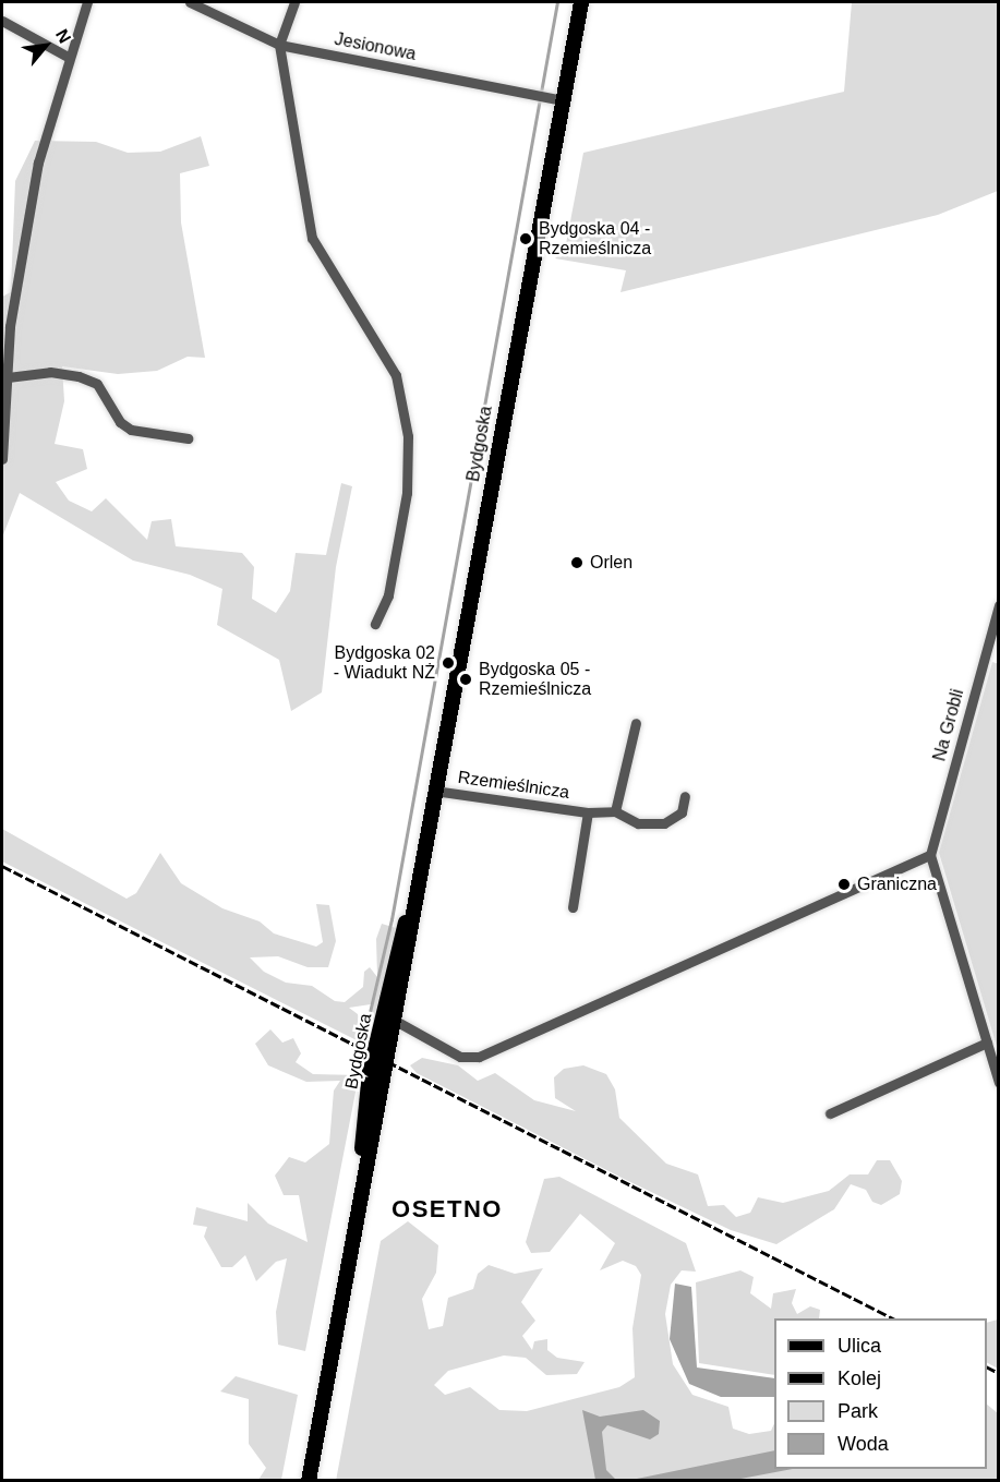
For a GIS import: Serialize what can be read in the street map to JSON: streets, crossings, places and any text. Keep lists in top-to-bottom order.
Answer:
{
  "streets": {
    "main road": ["Bydgoska"],
    "street": ["Jesionowa", "Na Grobli", "Rzemieślnicza"]
  },
  "crossings": [
    ["Jesionowa", "Bydgoska"],
    ["Bydgoska", "Rzemieślnicza"]
  ],
  "districts": ["OSETNO"],
  "places": [
    "Bydgoska 04 - Rzemieślnicza",
    "Orlen",
    "Bydgoska 02 - Wiadukt NŻ",
    "Bydgoska 05 - Rzemieślnicza",
    "Graniczna"
  ],
  "legend": [
    "Ulica",
    "Kolej",
    "Park",
    "Woda"
  ],
  "north": "top right"
}
